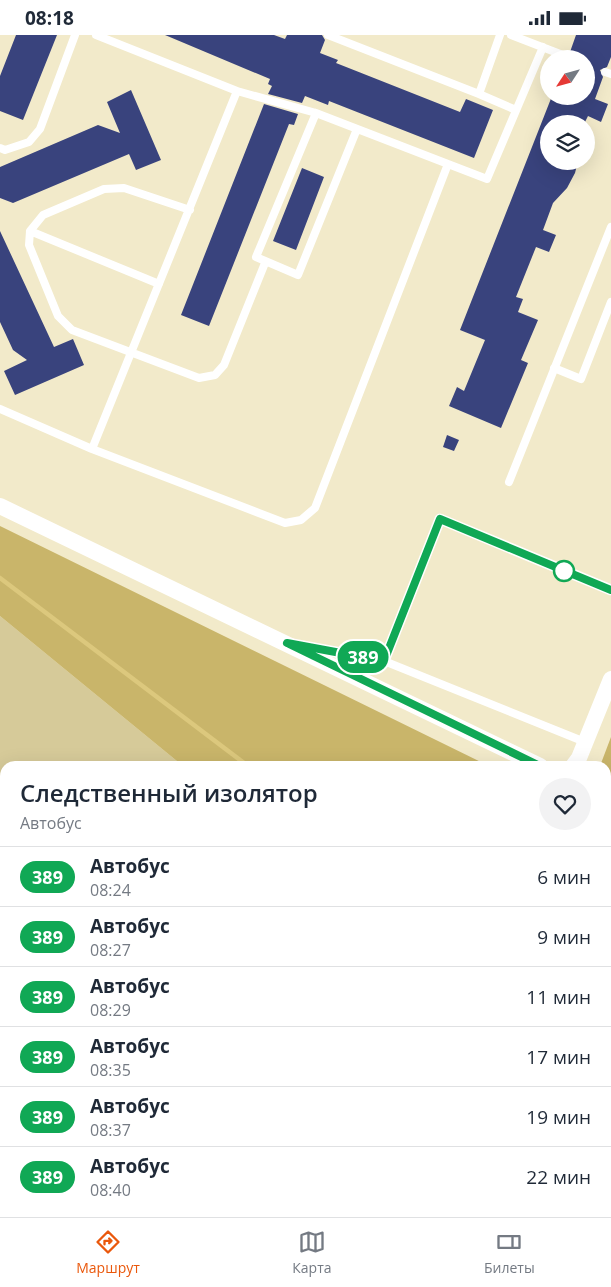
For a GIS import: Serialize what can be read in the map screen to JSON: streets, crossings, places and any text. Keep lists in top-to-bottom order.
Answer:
{
  "lines": ["bus line 389"],
  "north": "bottom left",
  "page": {
    "status": "08:18",
    "on_map": "389",
    "heading": ["Следственный изолятор", "Автобус"],
    "list": [
      {
        "mark": "389",
        "name": "Автобус",
        "note": "08:24",
        "value": "6 мин"
      },
      {
        "mark": "389",
        "name": "Автобус",
        "note": "08:27",
        "value": "9 мин"
      },
      {
        "mark": "389",
        "name": "Автобус",
        "note": "08:29",
        "value": "11 мин"
      },
      {
        "mark": "389",
        "name": "Автобус",
        "note": "08:35",
        "value": "17 мин"
      },
      {
        "mark": "389",
        "name": "Автобус",
        "note": "08:37",
        "value": "19 мин"
      },
      {
        "mark": "389",
        "name": "Автобус",
        "note": "08:40",
        "value": "22 мин"
      }
    ],
    "tabs": ["Маршрут", "Карта", "Билеты"]
  }
}
